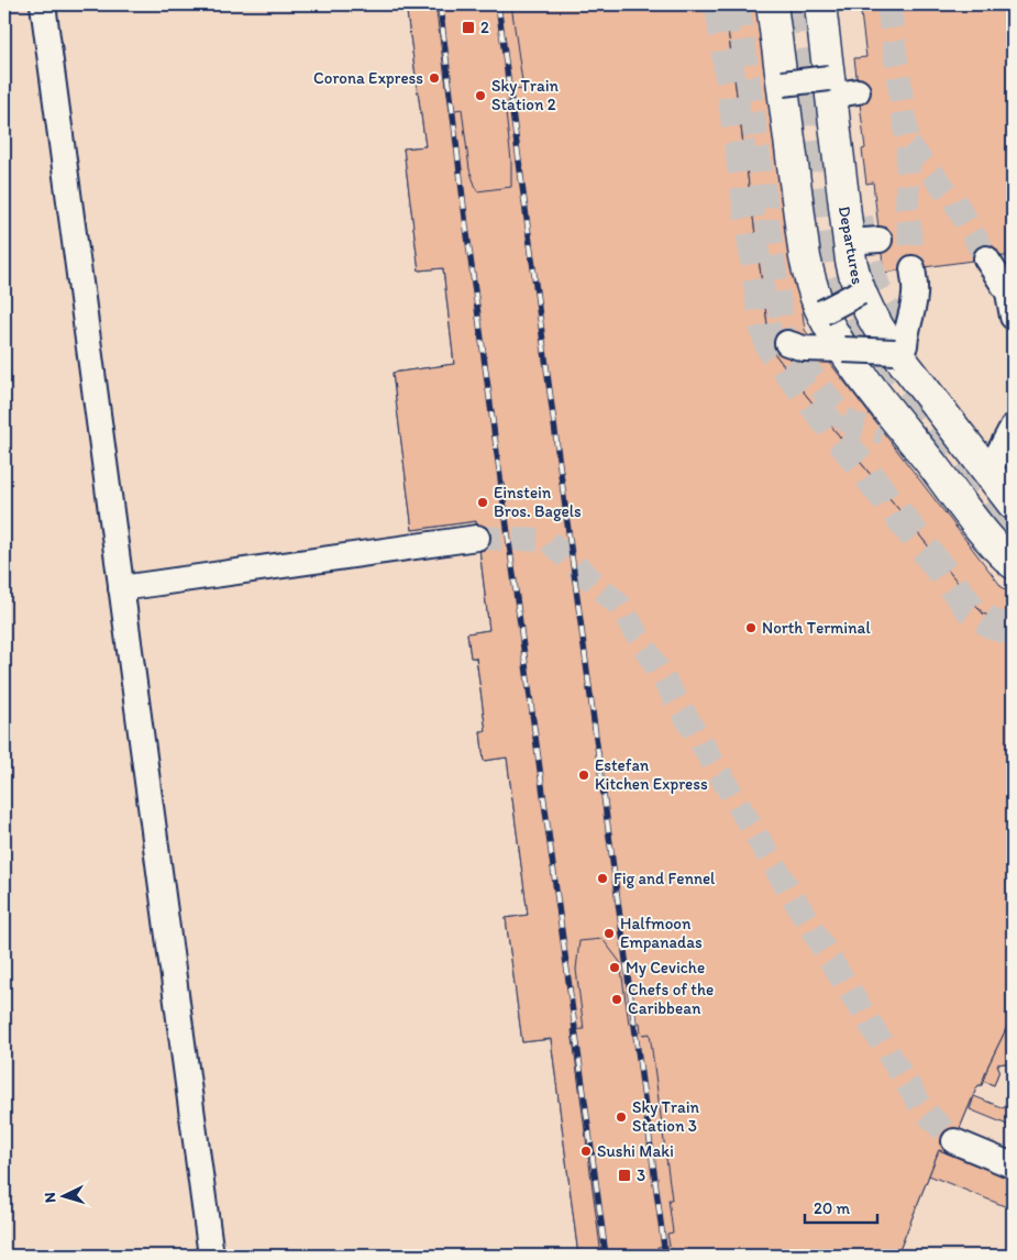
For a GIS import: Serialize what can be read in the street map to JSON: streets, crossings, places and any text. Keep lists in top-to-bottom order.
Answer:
{
  "streets": {
    "main road": ["Departures"]
  },
  "places": {
    "transit": ["2", "3"],
    "other": [
      "Corona Express",
      "Sky Train Station 2",
      "Einstein Bros. Bagels",
      "North Terminal",
      "Estefan Kitchen Express",
      "Fig and Fennel",
      "Halfmoon Empanadas",
      "My Ceviche",
      "Chefs of the Caribbean",
      "Sky Train Station 3",
      "Sushi Maki"
    ]
  },
  "scale_bar": "20 m",
  "north": "left"
}
